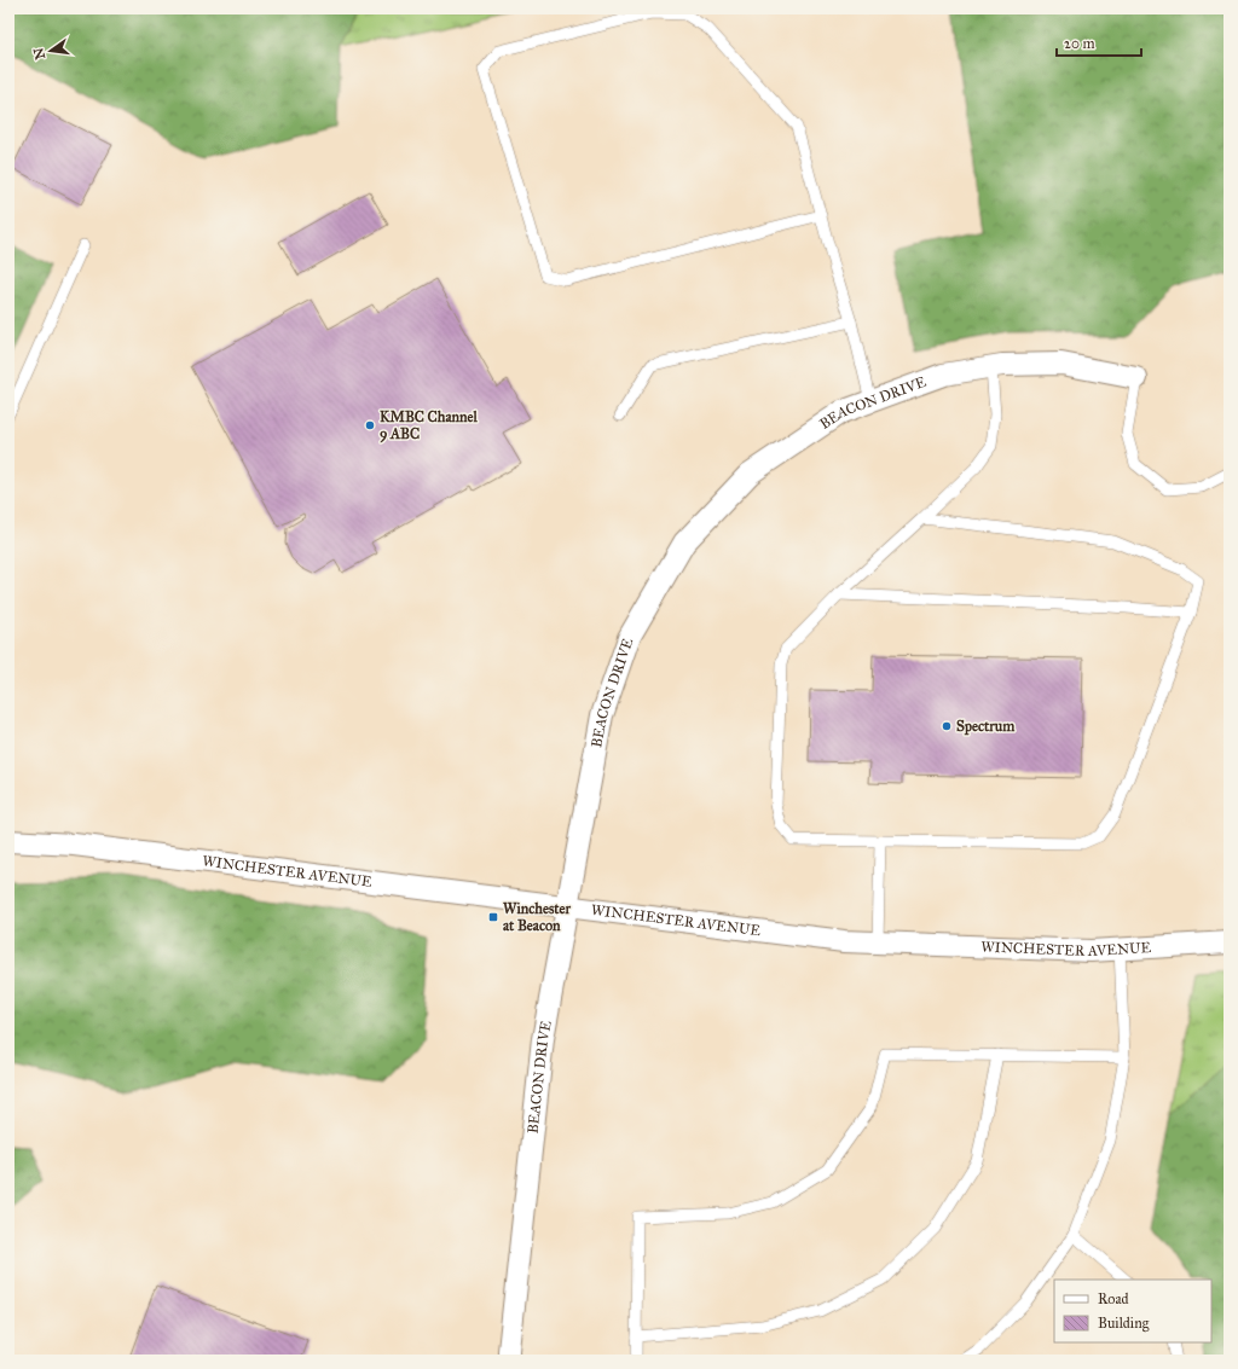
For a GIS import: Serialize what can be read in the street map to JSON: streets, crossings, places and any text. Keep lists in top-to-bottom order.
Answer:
{
  "streets": {
    "street": ["BEACON DRIVE", "WINCHESTER AVENUE"]
  },
  "crossings": [
    ["BEACON DRIVE", "WINCHESTER AVENUE"]
  ],
  "places": {
    "other": ["KMBC Channel 9 ABC", "Spectrum"],
    "transit": ["Winchester at Beacon"]
  },
  "legend": ["Road", "Building"],
  "scale_bar": "20 m",
  "north": "left"
}
